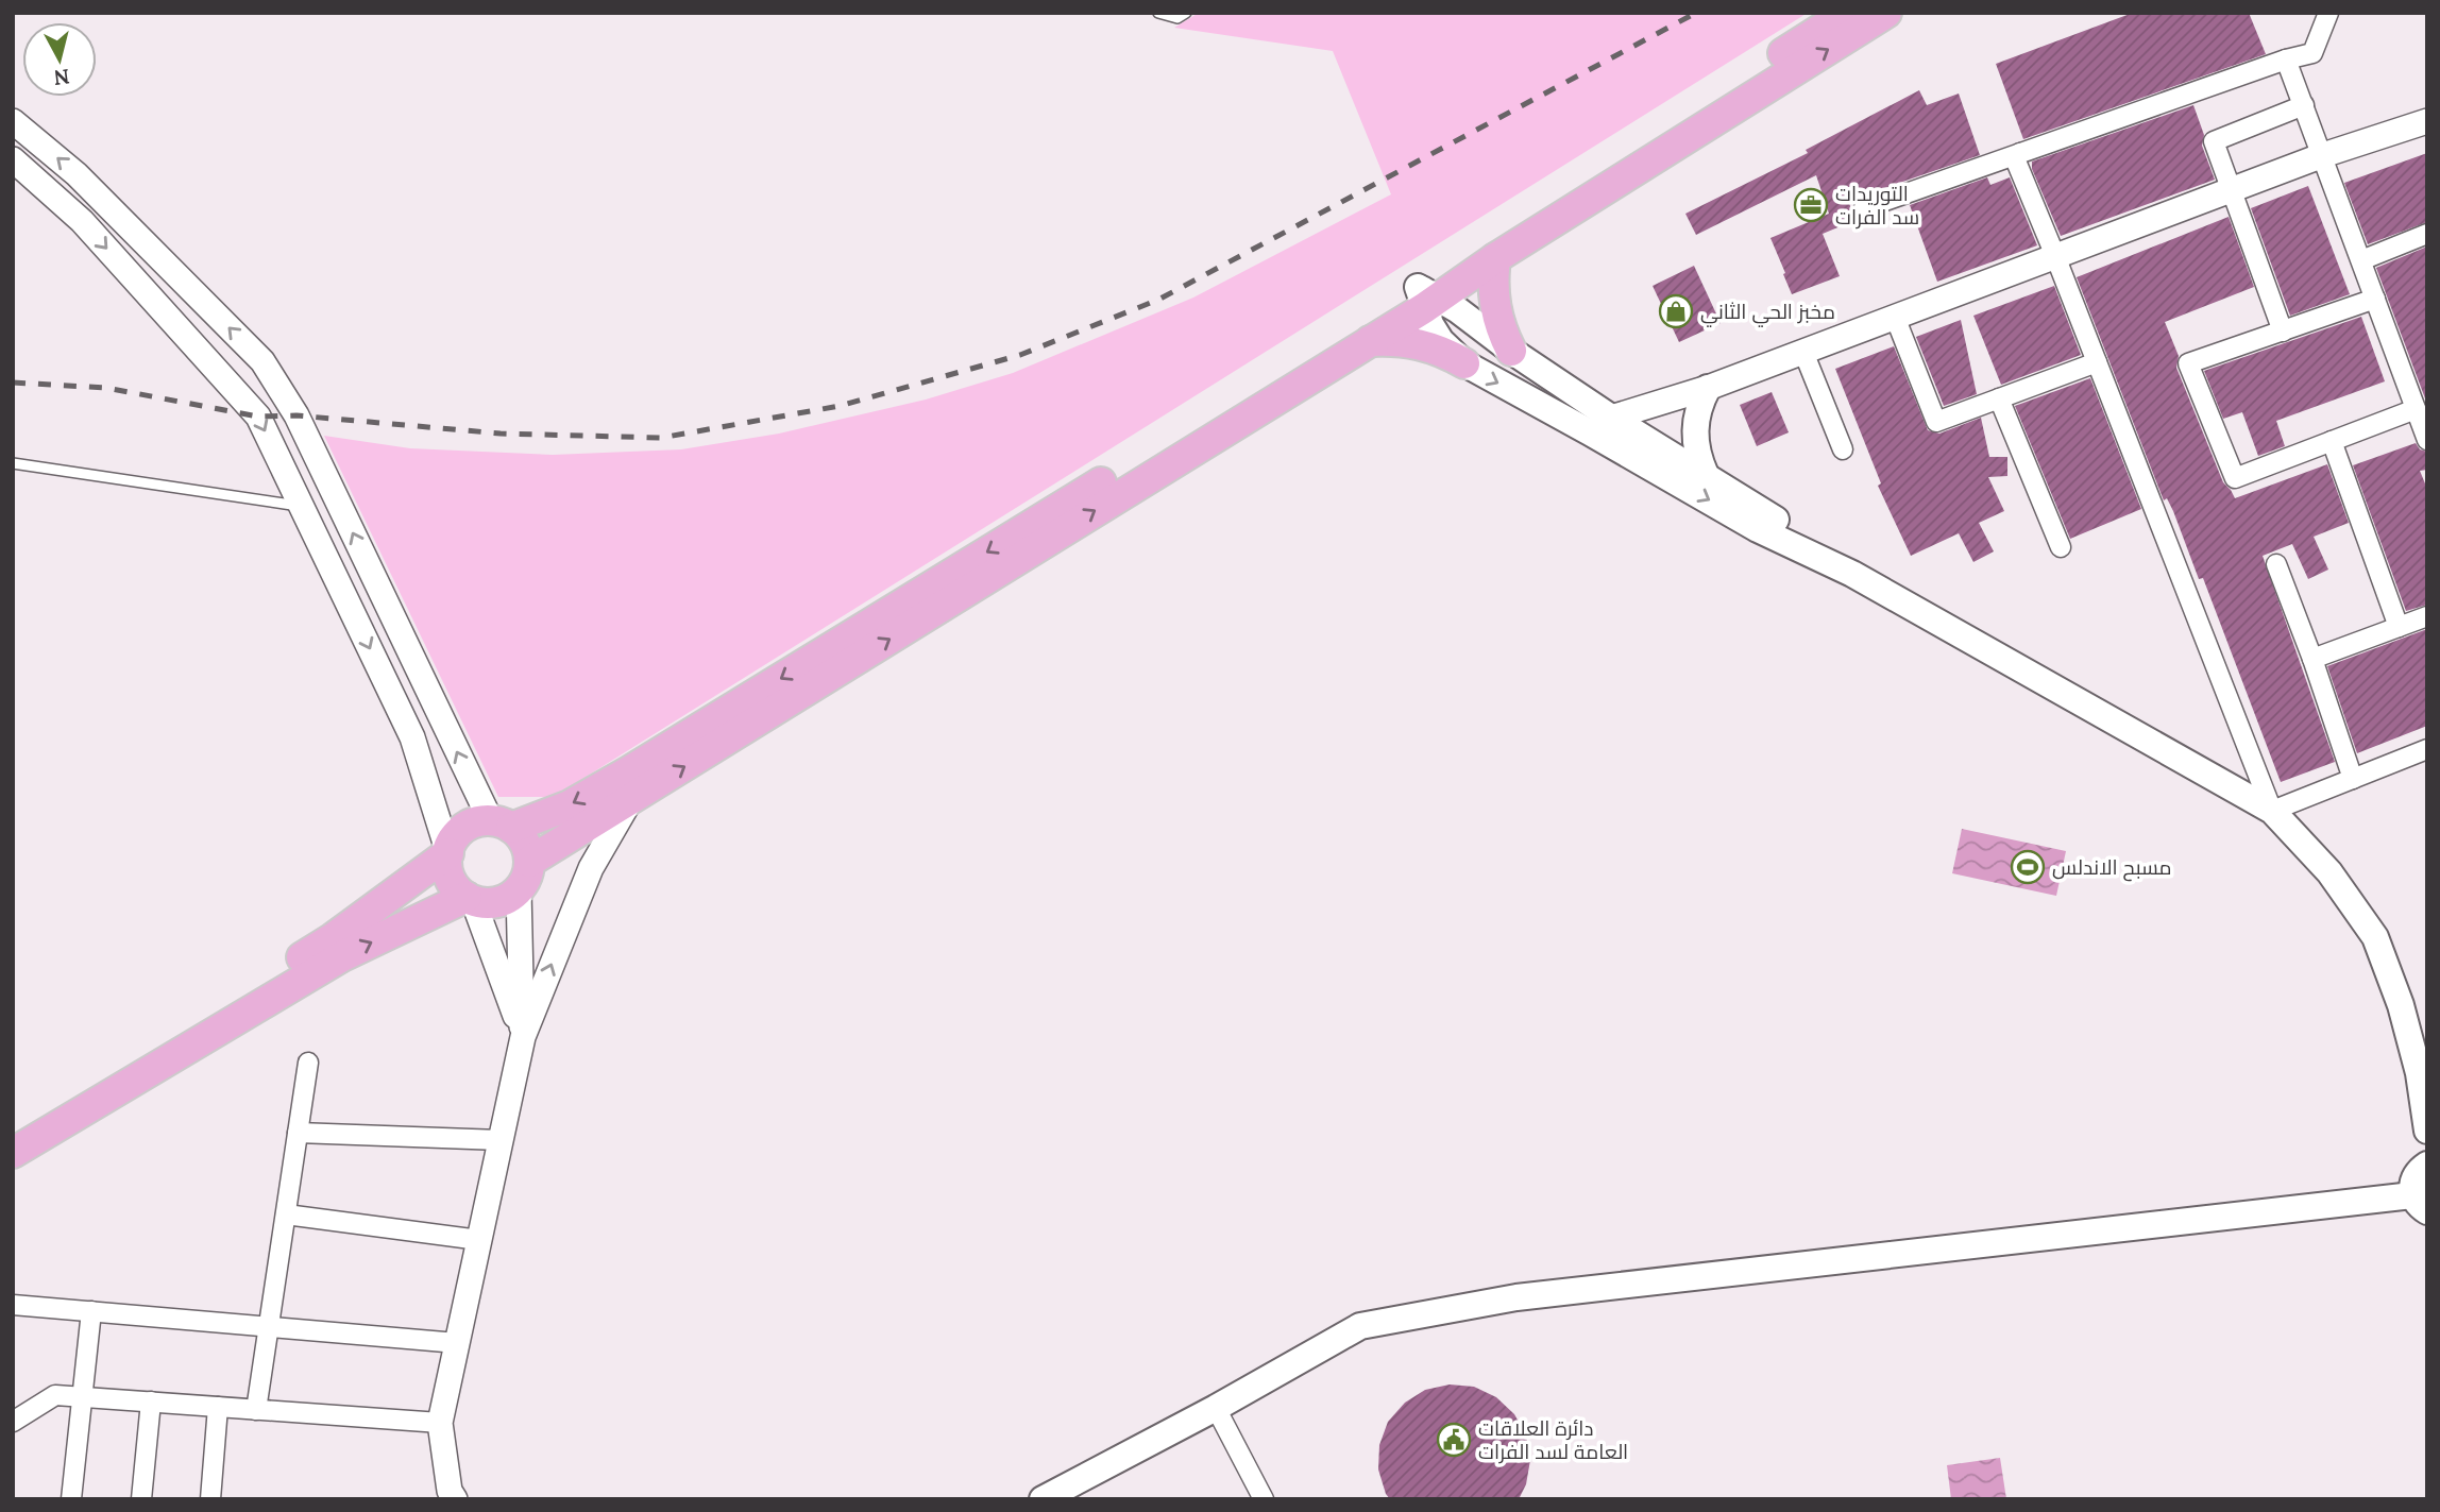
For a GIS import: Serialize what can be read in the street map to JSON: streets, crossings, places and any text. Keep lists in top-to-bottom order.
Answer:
{
  "places": {
    "office": ["التوريدات سد الفرات"],
    "shop": ["مخبز الحي الثاني"],
    "sports": ["مسبح الاندلس"],
    "public building": ["دائرة العلاقات العامة لسد الفرات"]
  },
  "north": "bottom"
}
